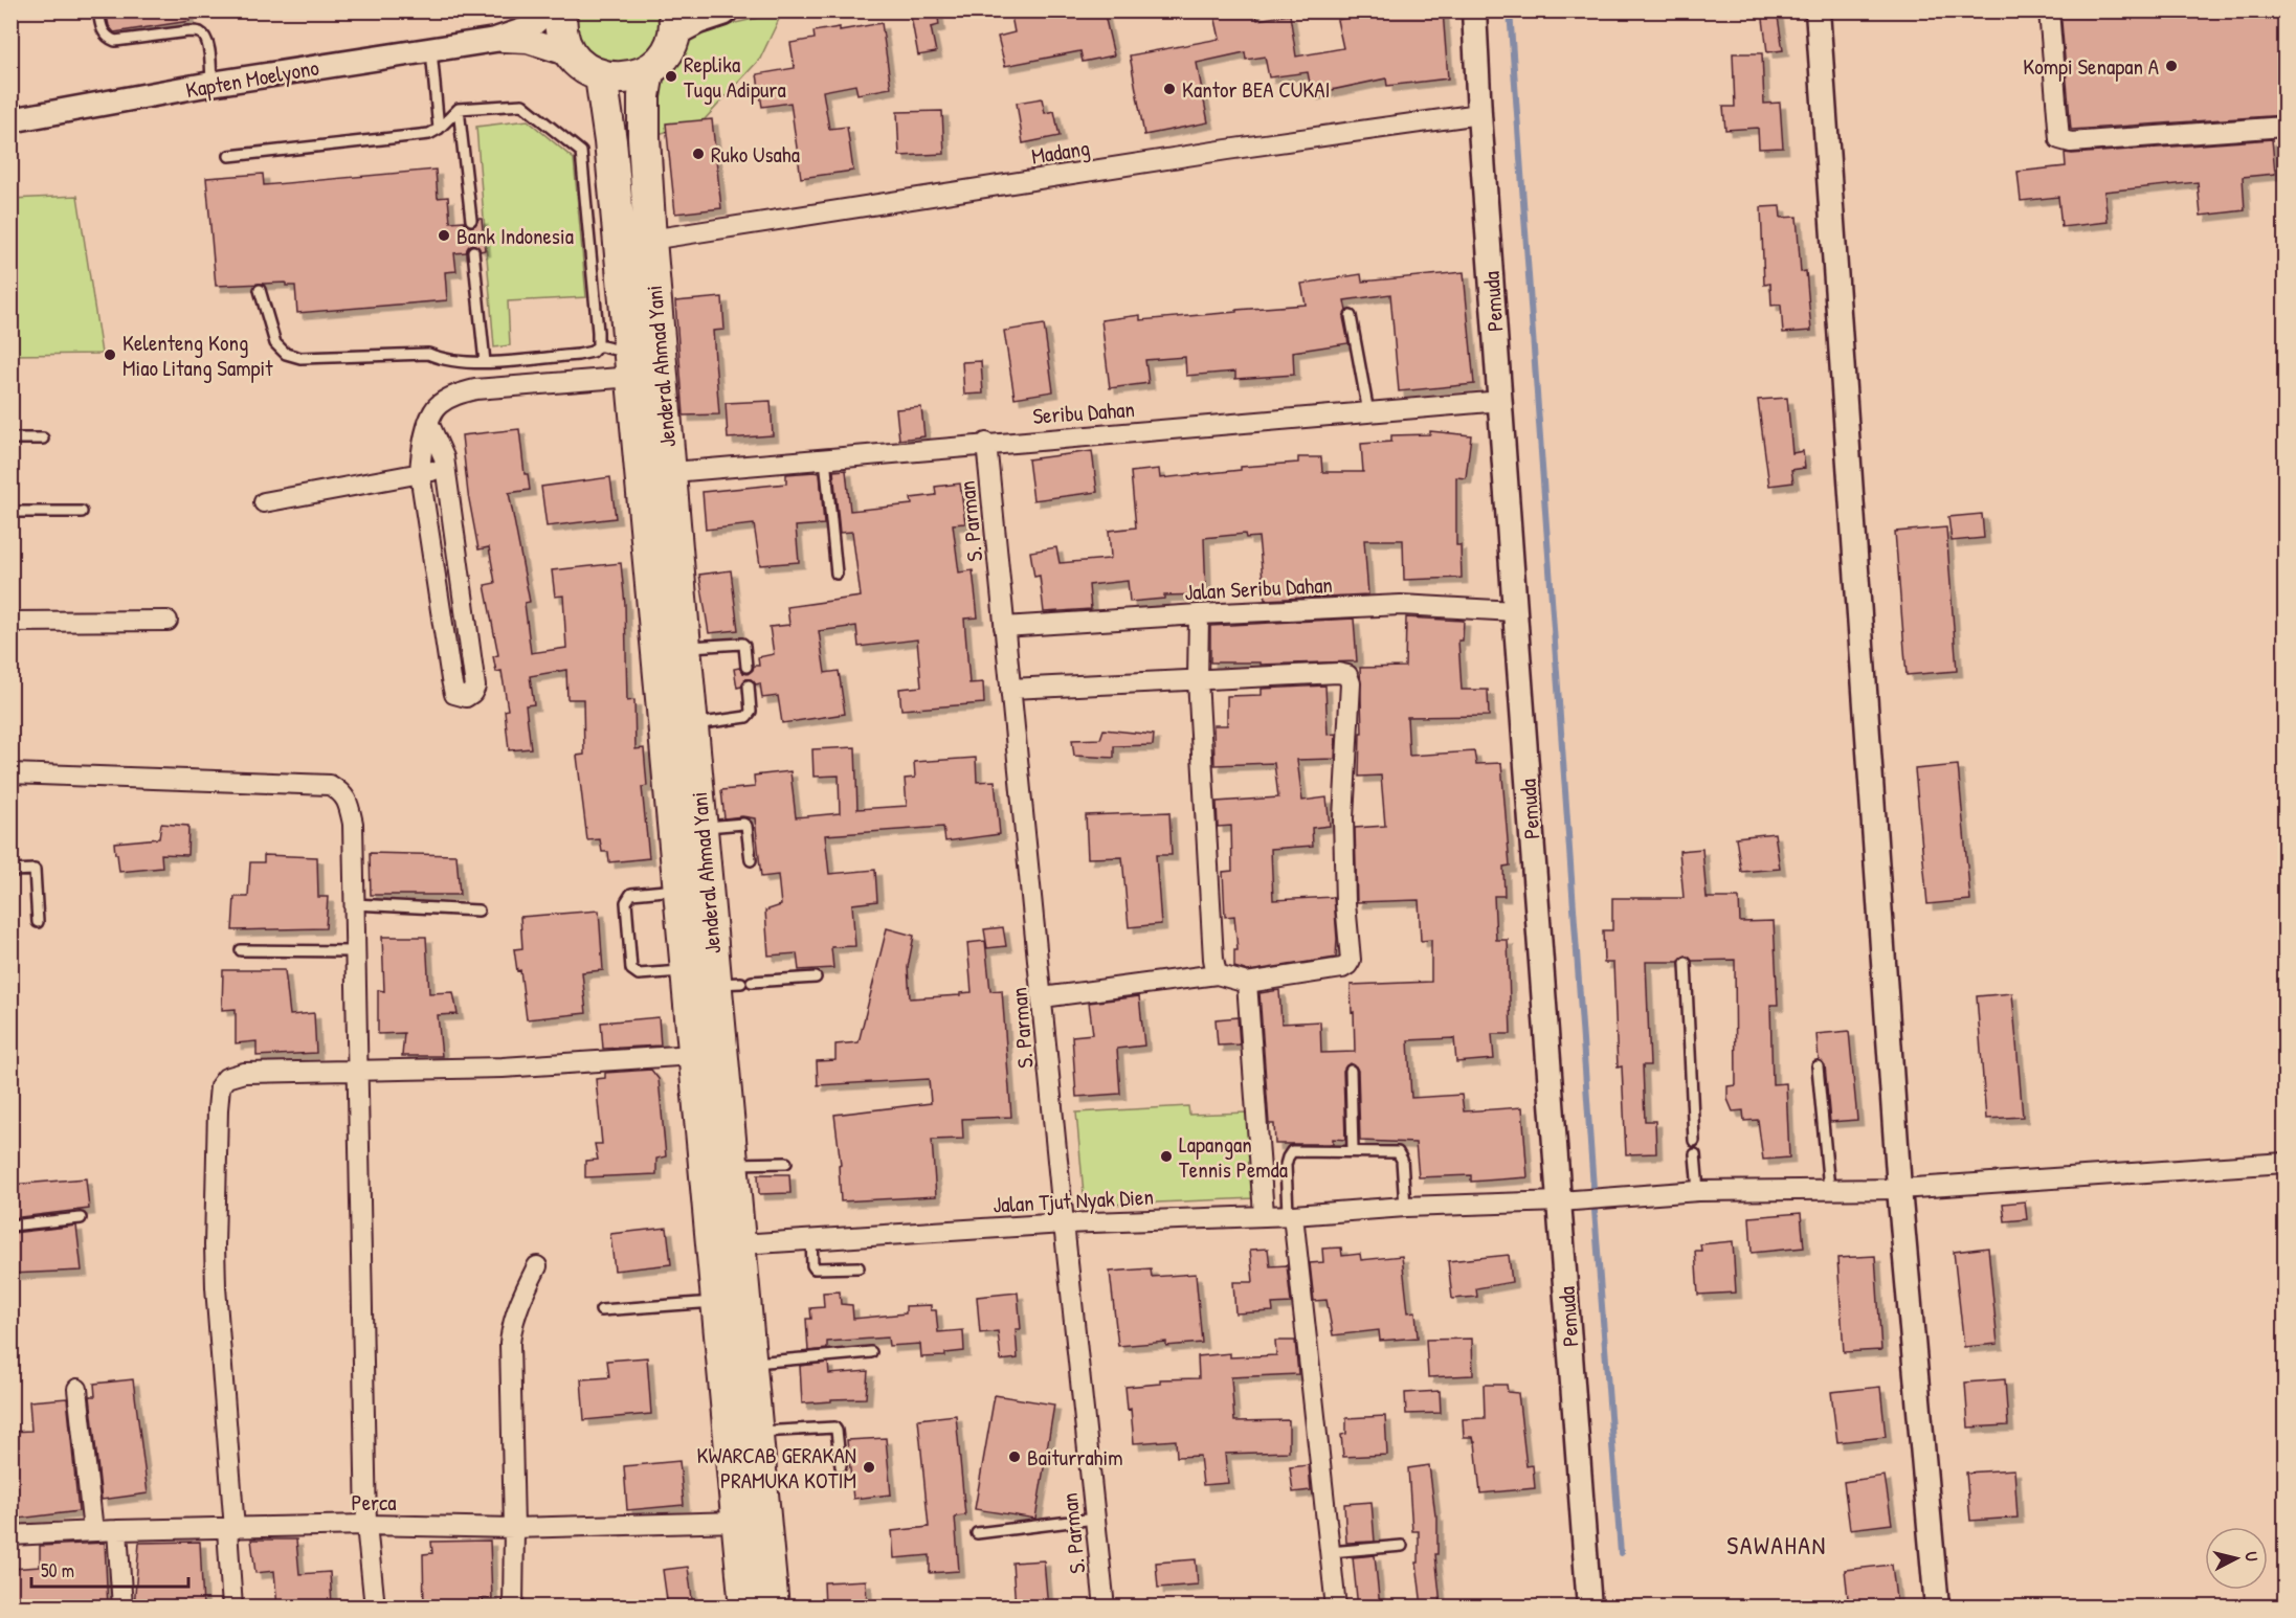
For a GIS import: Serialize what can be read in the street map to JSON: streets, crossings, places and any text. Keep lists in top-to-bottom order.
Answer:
{
  "streets": {
    "highway": ["Jenderal Ahmad Yani"],
    "street": [
      "Kapten Moelyono",
      "Madang",
      "Pemuda",
      "Seribu Dahan",
      "S. Parman",
      "Jalan Seribu Dahan",
      "Jalan Tjut Nyak Dien",
      "Perca"
    ]
  },
  "crossings": [
    ["Madang", "Pemuda"],
    ["Madang", "Jenderal Ahmad Yani"],
    ["Pemuda", "Seribu Dahan"],
    ["Pemuda", "Jalan Seribu Dahan"],
    ["Pemuda", "Jalan Tjut Nyak Dien"],
    ["Jenderal Ahmad Yani", "Seribu Dahan"],
    ["Jenderal Ahmad Yani", "Jalan Tjut Nyak Dien"],
    ["Jenderal Ahmad Yani", "Perca"],
    ["Seribu Dahan", "S. Parman"],
    ["S. Parman", "Jalan Seribu Dahan"],
    ["S. Parman", "Jalan Tjut Nyak Dien"]
  ],
  "districts": ["SAWAHAN"],
  "places": [
    "Kompi Senapan A",
    "Replika Tugu Adipura",
    "Kantor BEA CUKAI",
    "Ruko Usaha",
    "Bank Indonesia",
    "Kelenteng Kong Miao Litang Sampit",
    "Lapangan Tennis Pemda",
    "Baiturrahim",
    "KWARCAB GERAKAN PRAMUKA KOTIM"
  ],
  "scale_bar": "50 m",
  "north": "right"
}
